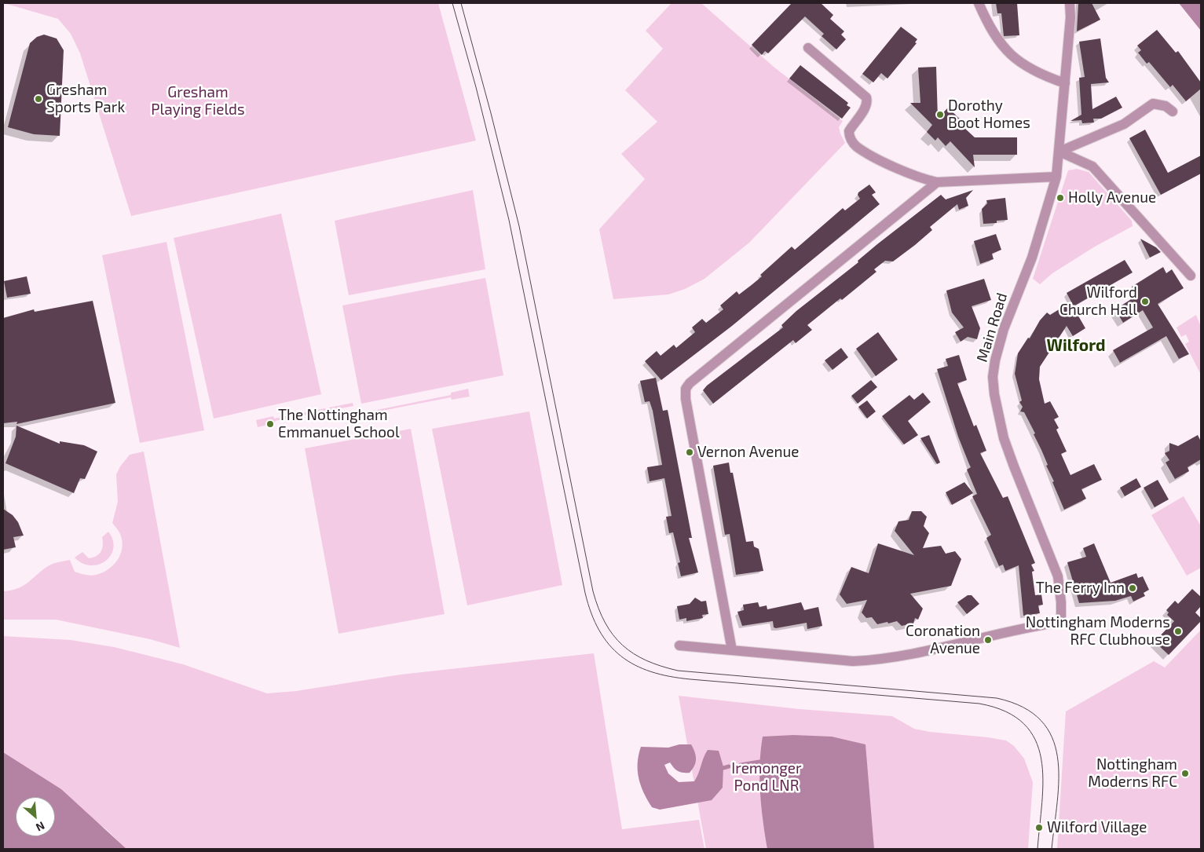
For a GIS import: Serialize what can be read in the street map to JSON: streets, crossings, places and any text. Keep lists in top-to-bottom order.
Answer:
{
  "streets": {
    "street": ["Main Road"]
  },
  "districts": ["Wilford"],
  "parks": ["Gresham Playing Fields", "Iremonger Pond LNR"],
  "places": [
    "Gresham Sports Park",
    "Dorothy Boot Homes",
    "Holly Avenue",
    "Wilford Church Hall",
    "The Nottingham Emmanuel School",
    "Vernon Avenue",
    "The Ferry Inn",
    "Nottingham Moderns RFC Clubhouse",
    "Coronation Avenue",
    "Nottingham Moderns RFC",
    "Wilford Village"
  ],
  "north": "bottom right"
}
